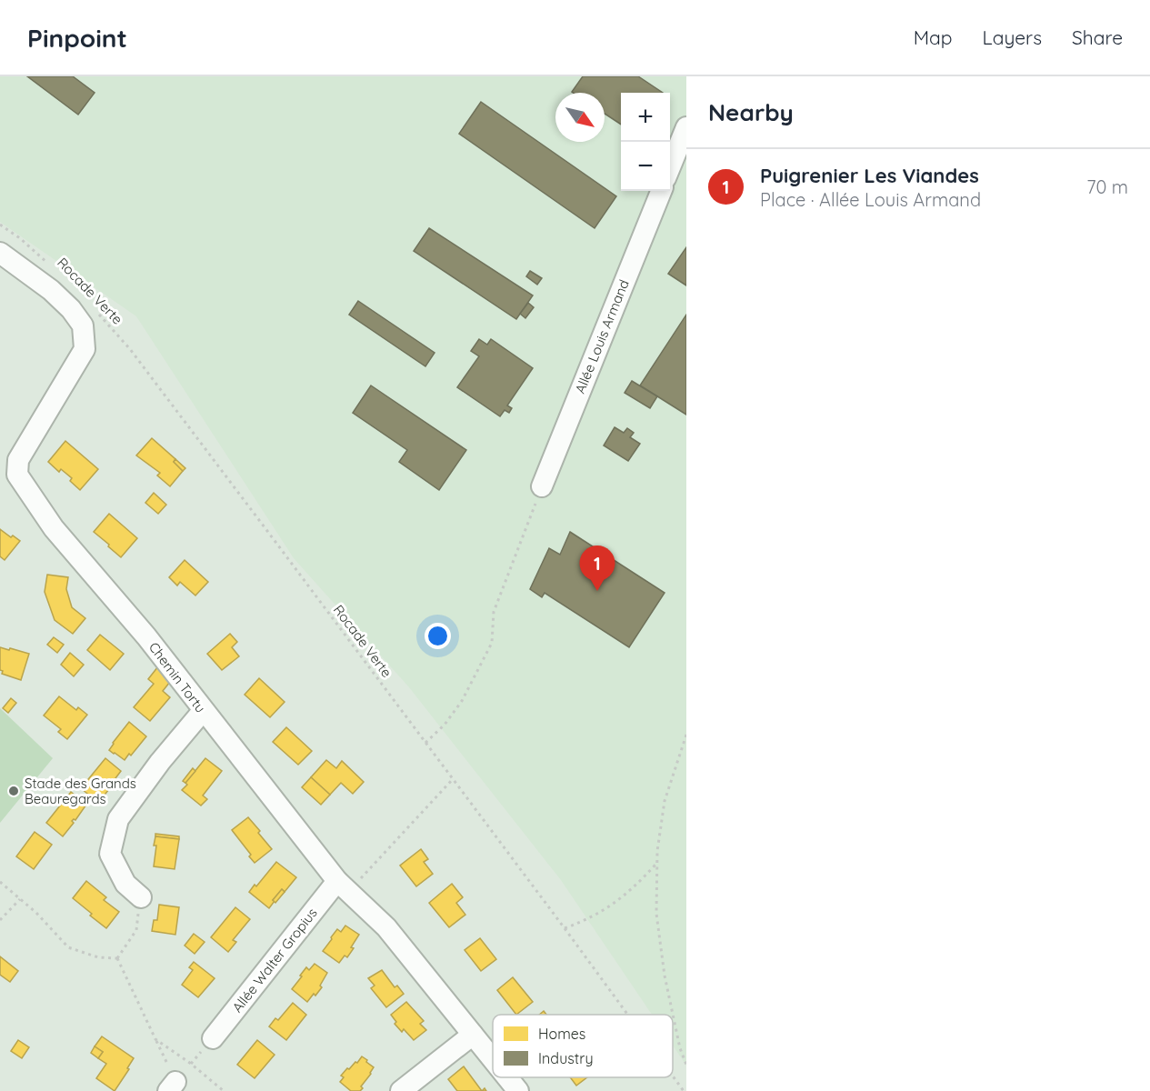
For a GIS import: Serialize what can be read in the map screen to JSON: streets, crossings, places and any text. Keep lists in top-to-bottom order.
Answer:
{
  "streets": {
    "street": ["Allée Louis Armand", "Chemin Tortu", "Allée Walter Gropius"],
    "path": ["Rocade Verte"]
  },
  "crossings": [
    ["Chemin Tortu", "Allée Walter Gropius"]
  ],
  "places": ["Stade des Grands Beauregards"],
  "legend": ["Homes", "Industry"],
  "north": "bottom right",
  "page": {
    "header": "Pinpoint",
    "nav": ["Map", "Layers", "Share"],
    "heading": "Nearby",
    "map_buttons": ["+", "−"],
    "list": [
      {
        "mark": "1",
        "name": "Puigrenier Les Viandes",
        "note": "Place · Allée Louis Armand",
        "value": "70 m"
      }
    ],
    "pins": "1"
  }
}
